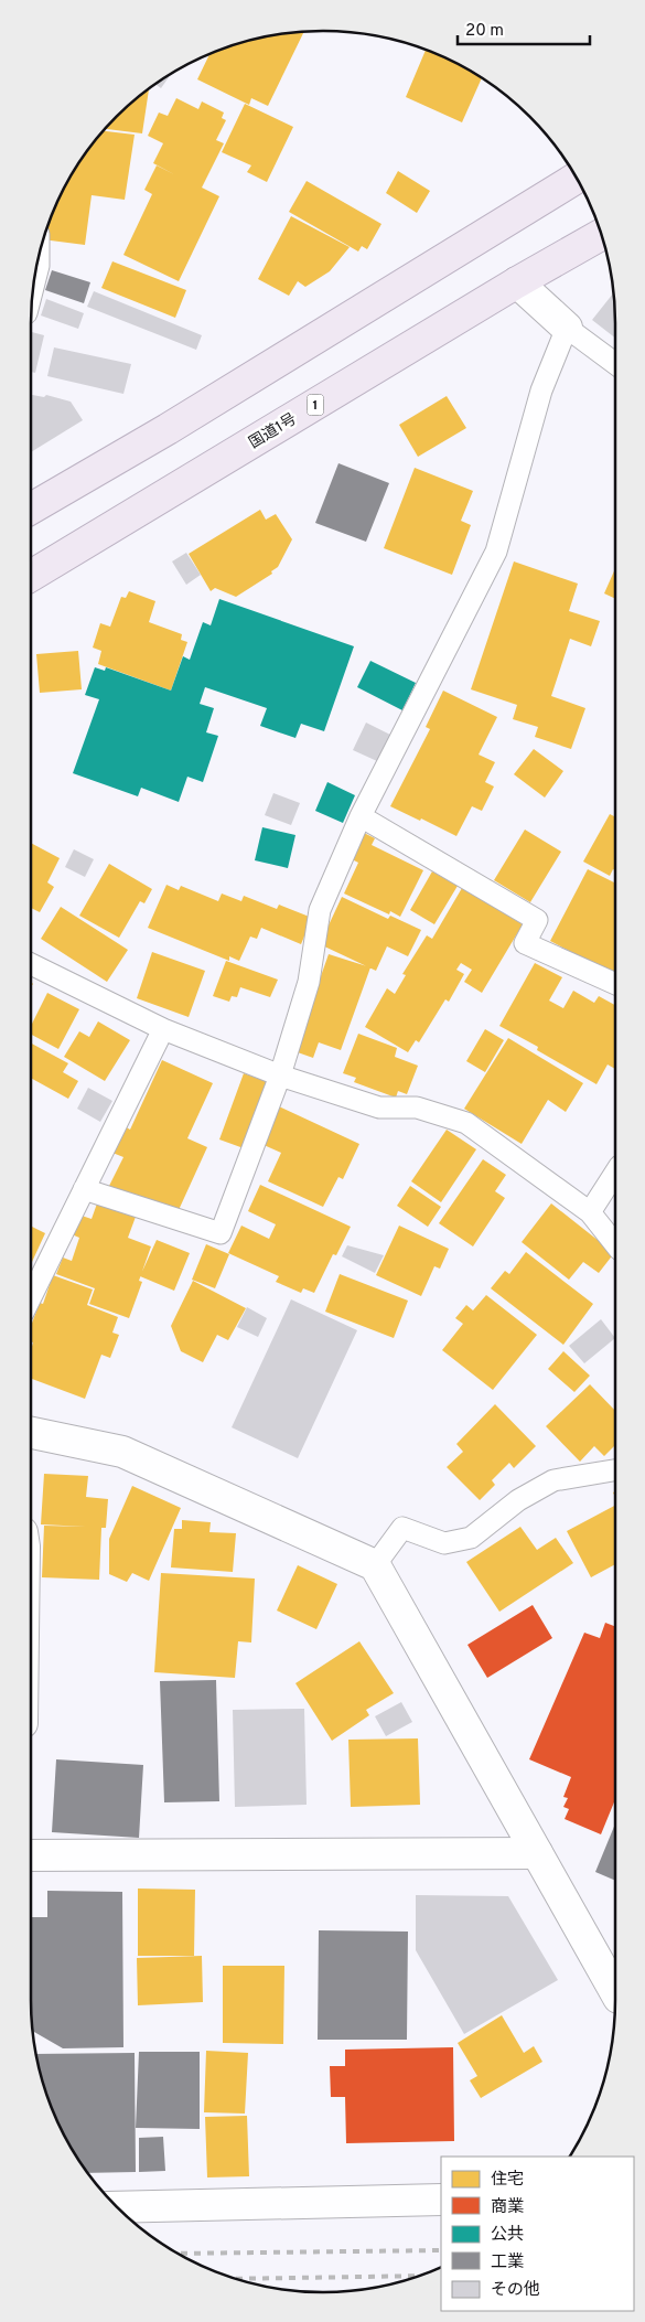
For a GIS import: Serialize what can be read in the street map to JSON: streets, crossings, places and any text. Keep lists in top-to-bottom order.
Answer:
{
  "streets": {
    "highway": ["1", "国道1号"]
  },
  "legend": [
    "住宅",
    "商業",
    "公共",
    "工業",
    "その他"
  ],
  "scale_bar": "20 m"
}
